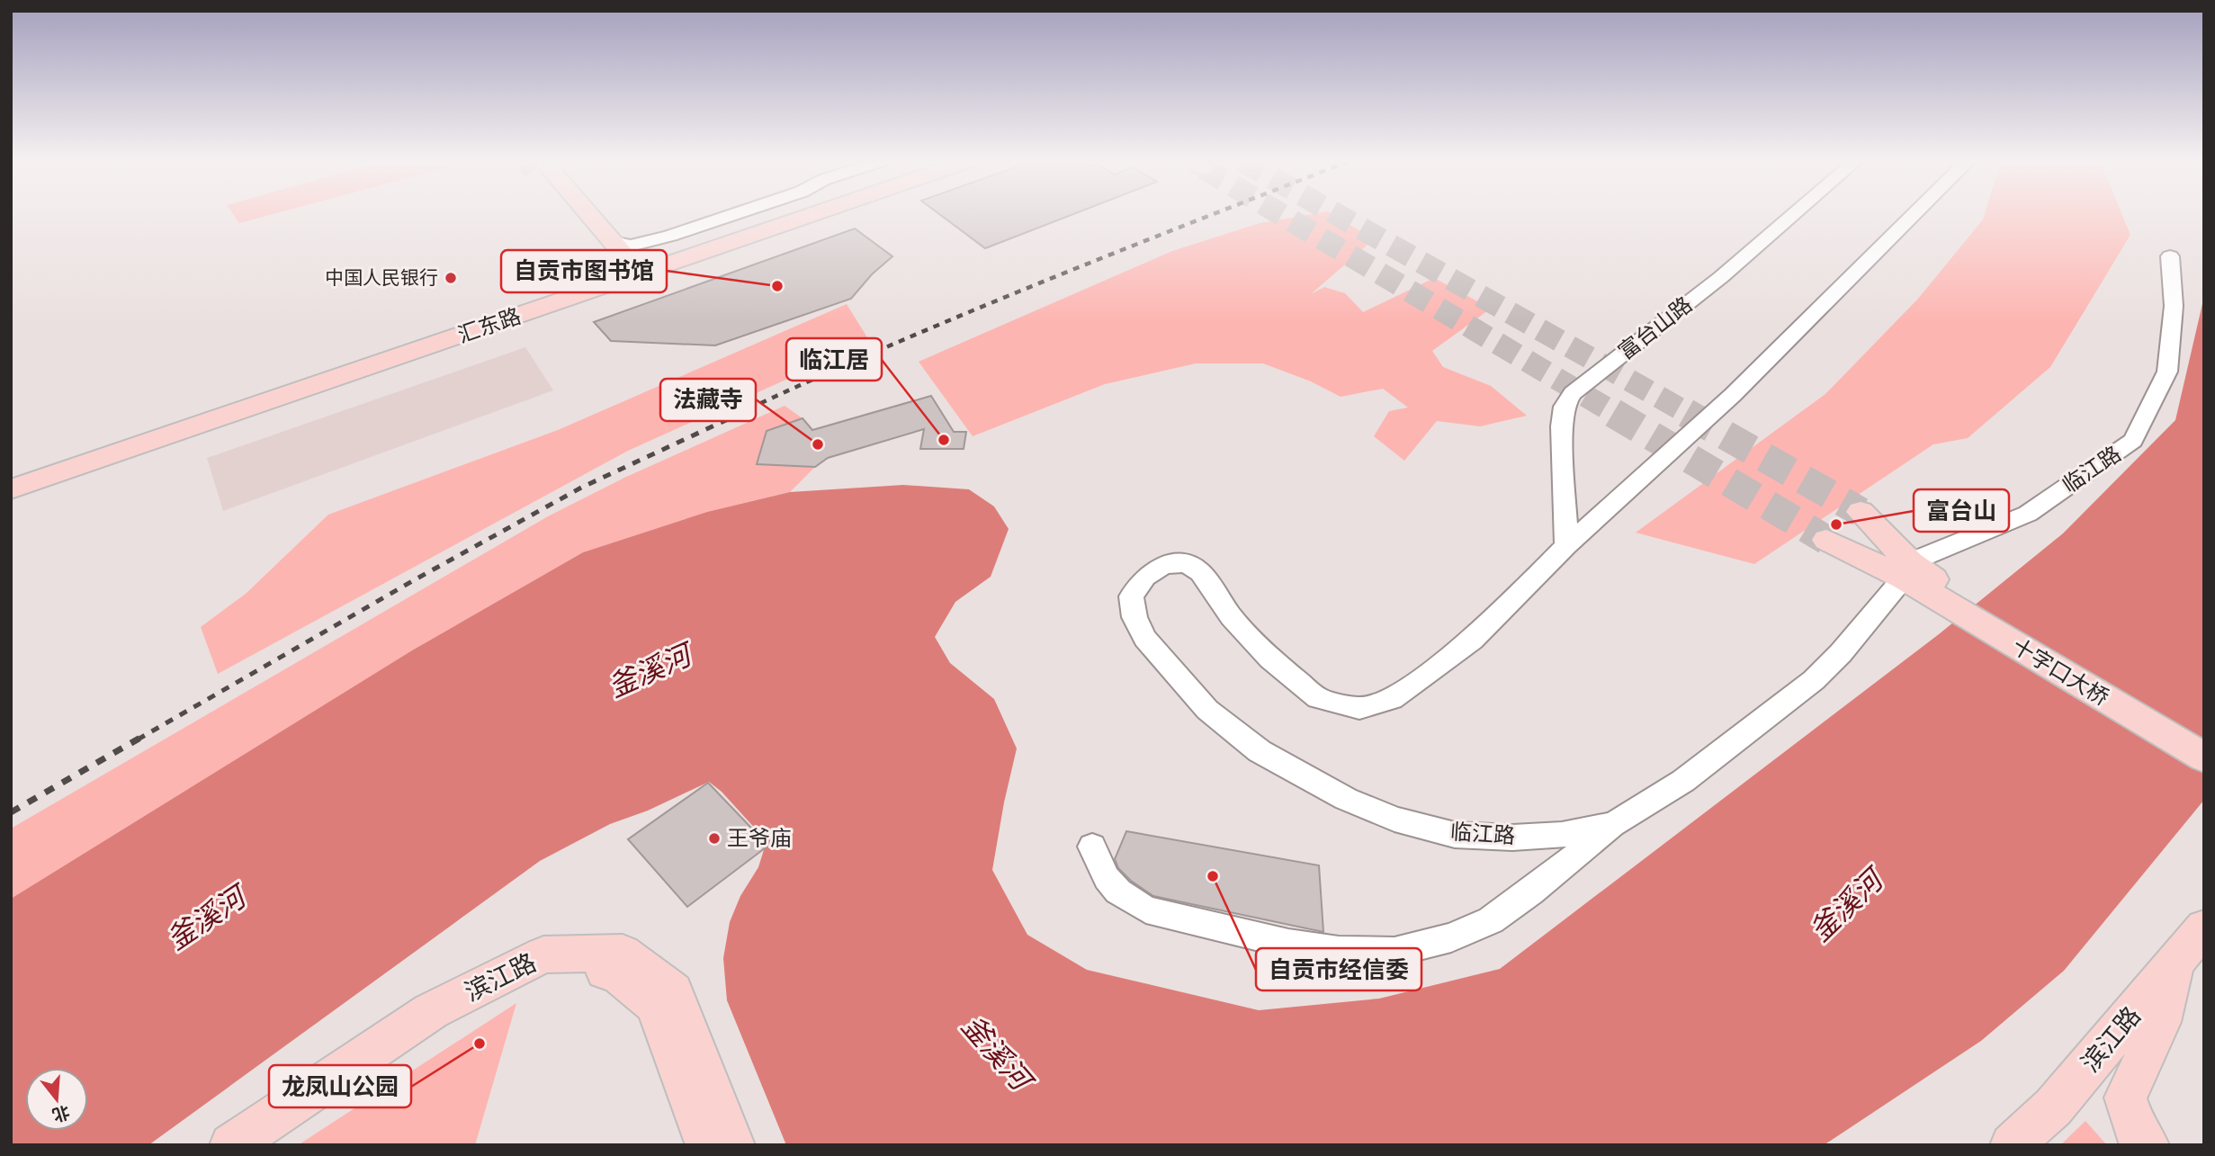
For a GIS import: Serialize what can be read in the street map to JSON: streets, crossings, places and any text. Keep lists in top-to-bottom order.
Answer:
{
  "streets": {
    "main road": ["汇东路", "十字口大桥", "滨江路"],
    "street": ["富台山路", "临江路"]
  },
  "crossings": [
    ["富台山路", "临江路"],
    ["临江路", "十字口大桥"]
  ],
  "water": ["釜溪河"],
  "places": [
    "中国人民银行",
    "自贡市图书馆",
    "临江居",
    "法藏寺",
    "富台山",
    "王爷庙",
    "自贡市经信委",
    "龙凤山公园"
  ],
  "north": "bottom"
}
